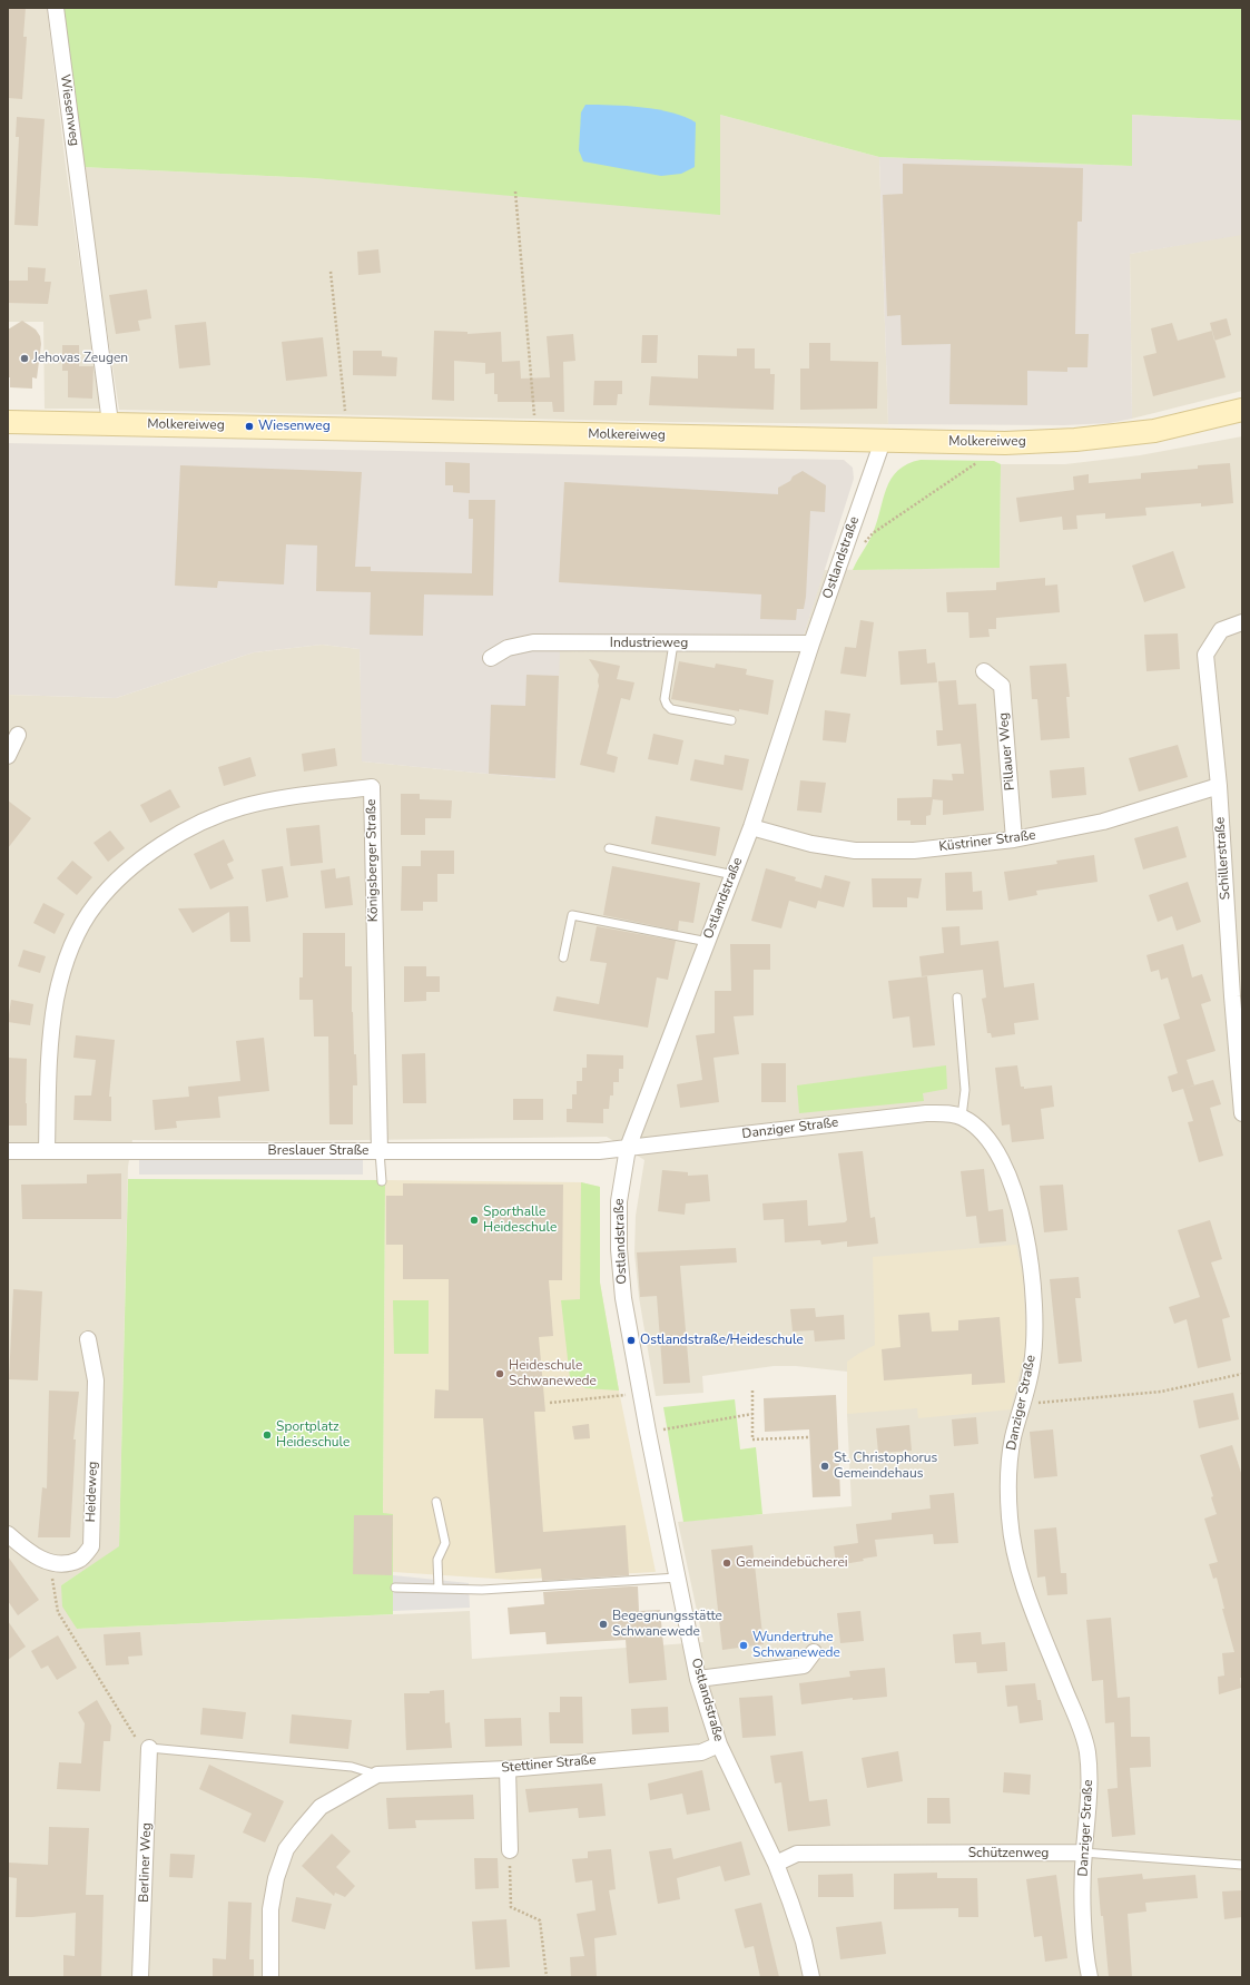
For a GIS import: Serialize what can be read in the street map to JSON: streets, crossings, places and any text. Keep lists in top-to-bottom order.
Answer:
{
  "streets": {
    "main road": ["Molkereiweg"],
    "street": [
      "Wiesenweg",
      "Ostlandstraße",
      "Industrieweg",
      "Pillauer Weg",
      "Küstriner Straße",
      "Schillerstraße",
      "Königsberger Straße",
      "Danziger Straße",
      "Breslauer Straße",
      "Heideweg",
      "Stettiner Straße",
      "Schützenweg",
      "Berliner Weg"
    ]
  },
  "crossings": [
    ["Wiesenweg", "Molkereiweg"],
    ["Molkereiweg", "Ostlandstraße"],
    ["Ostlandstraße", "Industrieweg"],
    ["Ostlandstraße", "Küstriner Straße"],
    ["Ostlandstraße", "Danziger Straße"],
    ["Ostlandstraße", "Breslauer Straße"],
    ["Ostlandstraße", "Stettiner Straße"],
    ["Ostlandstraße", "Schützenweg"],
    ["Pillauer Weg", "Küstriner Straße"],
    ["Küstriner Straße", "Schillerstraße"],
    ["Königsberger Straße", "Breslauer Straße"],
    ["Danziger Straße", "Breslauer Straße"],
    ["Danziger Straße", "Schützenweg"],
    ["Stettiner Straße", "Berliner Weg"]
  ],
  "places": [
    "Jehovas Zeugen",
    "Wiesenweg",
    "Sporthalle Heideschule",
    "Ostlandstraße/Heideschule",
    "Heideschule Schwanewede",
    "Sportplatz Heideschule",
    "St. Christophorus Gemeindehaus",
    "Gemeindebücherei",
    "Begegnungsstätte Schwanewede",
    "Wundertruhe Schwanewede"
  ]
}
